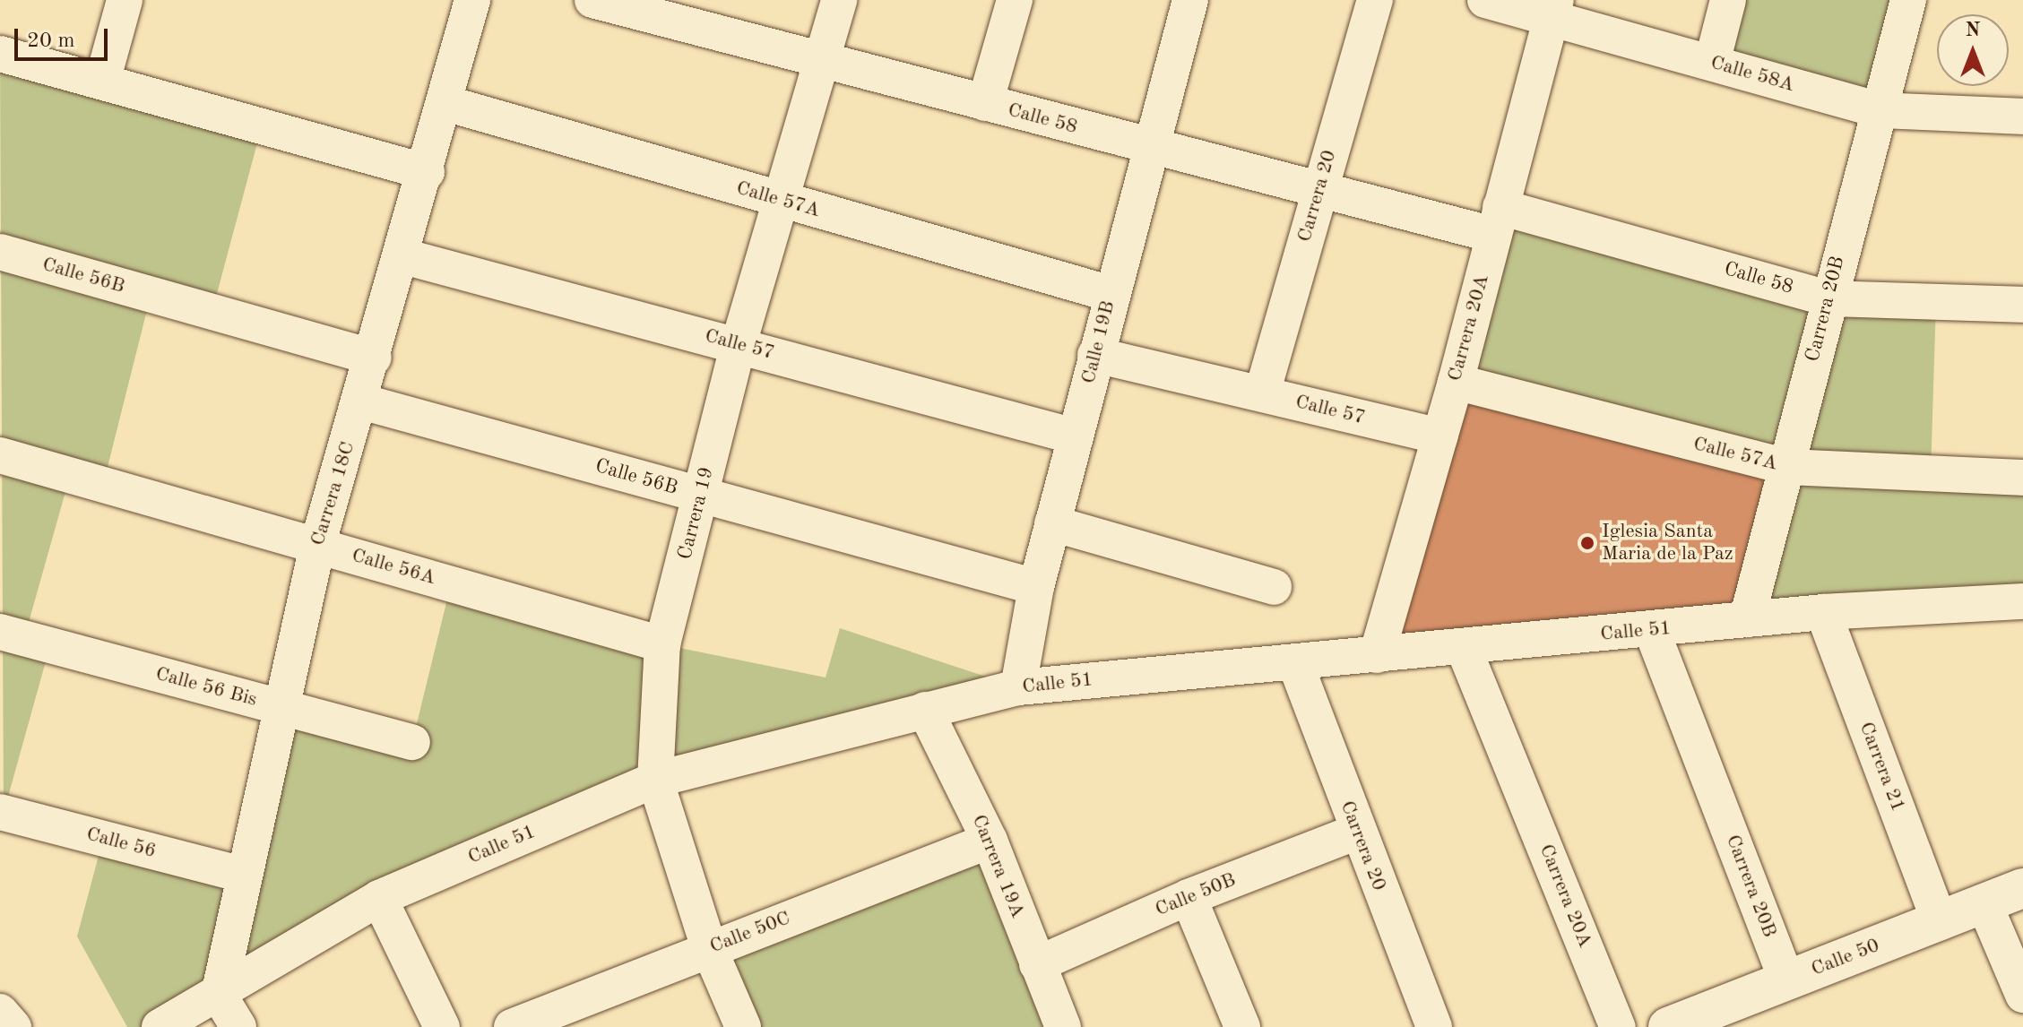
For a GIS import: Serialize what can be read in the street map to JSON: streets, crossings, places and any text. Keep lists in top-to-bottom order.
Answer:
{
  "streets": {
    "street": [
      "Calle 58A",
      "Calle 58",
      "Carrera 20",
      "Calle 57A",
      "Calle 56B",
      "Carrera 20B",
      "Carrera 20A",
      "Calle 19B",
      "Calle 57",
      "Carrera 18C",
      "Carrera 19",
      "Calle 56A",
      "Calle 51",
      "Calle 56 Bis",
      "Carrera 21",
      "Calle 56",
      "Carrera 19A",
      "Calle 50B",
      "Calle 50C",
      "Calle 50"
    ]
  },
  "crossings": [
    ["Calle 58A", "Carrera 20B"],
    ["Calle 58A", "Carrera 20A"],
    ["Calle 58", "Carrera 20"],
    ["Calle 58", "Carrera 20B"],
    ["Calle 58", "Carrera 20A"],
    ["Calle 58", "Calle 19B"],
    ["Calle 58", "Carrera 19"],
    ["Carrera 20", "Calle 57"],
    ["Carrera 20", "Calle 51"],
    ["Carrera 20", "Calle 50B"],
    ["Calle 57A", "Carrera 20B"],
    ["Calle 57A", "Carrera 20A"],
    ["Calle 57A", "Calle 19B"],
    ["Calle 57A", "Carrera 18C"],
    ["Calle 57A", "Carrera 19"],
    ["Calle 56B", "Calle 19B"],
    ["Calle 56B", "Carrera 18C"],
    ["Calle 56B", "Carrera 19"],
    ["Carrera 20B", "Calle 51"],
    ["Carrera 20B", "Calle 50"],
    ["Carrera 20A", "Calle 57"],
    ["Carrera 20A", "Calle 51"],
    ["Calle 19B", "Calle 57"],
    ["Calle 19B", "Calle 51"],
    ["Calle 57", "Carrera 18C"],
    ["Calle 57", "Carrera 19"],
    ["Carrera 18C", "Calle 56A"],
    ["Carrera 18C", "Calle 51"],
    ["Carrera 18C", "Calle 56 Bis"],
    ["Carrera 18C", "Calle 56"],
    ["Carrera 19", "Calle 56A"],
    ["Carrera 19", "Calle 51"],
    ["Carrera 19", "Calle 50C"],
    ["Calle 51", "Carrera 21"],
    ["Calle 51", "Carrera 19A"],
    ["Carrera 21", "Calle 50"],
    ["Carrera 19A", "Calle 50B"],
    ["Carrera 19A", "Calle 50C"]
  ],
  "places": ["Iglesia Santa Maria de la Paz"],
  "scale_bar": "20 m",
  "north": "top"
}
